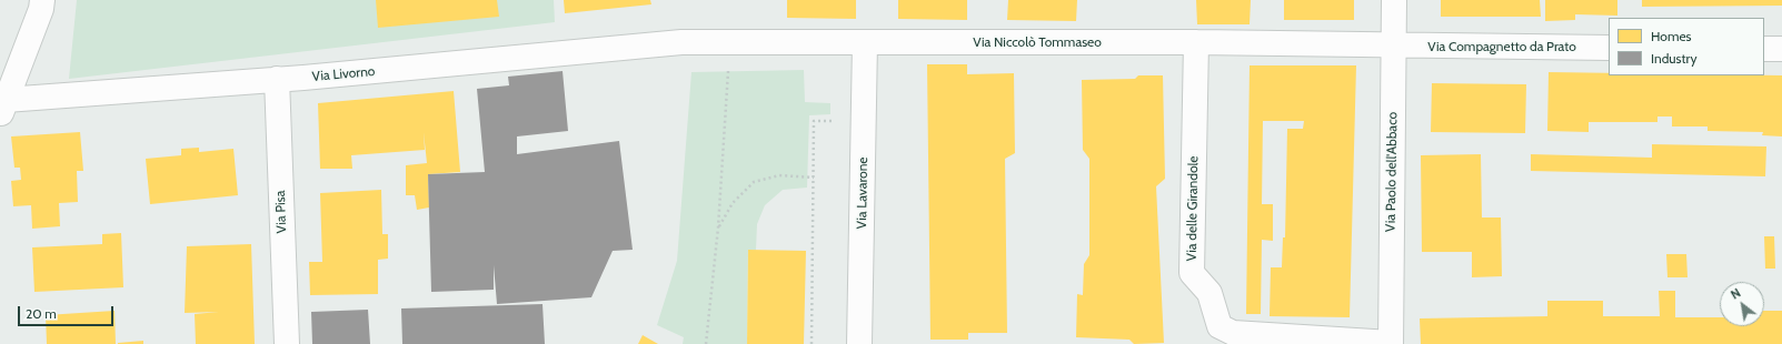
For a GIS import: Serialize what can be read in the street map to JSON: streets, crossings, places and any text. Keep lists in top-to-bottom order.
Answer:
{
  "streets": {
    "street": [
      "Via Niccolò Tommaseo",
      "Via Compagnetto da Prato",
      "Via Livorno",
      "Via Paolo dell'Abbaco",
      "Via Lavarone",
      "Via delle Girandole",
      "Via Pisa"
    ]
  },
  "crossings": [
    ["Via Niccolò Tommaseo", "Via Compagnetto da Prato"],
    ["Via Niccolò Tommaseo", "Via Livorno"],
    ["Via Niccolò Tommaseo", "Via Paolo dell'Abbaco"],
    ["Via Niccolò Tommaseo", "Via Lavarone"],
    ["Via Niccolò Tommaseo", "Via delle Girandole"],
    ["Via Compagnetto da Prato", "Via Paolo dell'Abbaco"],
    ["Via Livorno", "Via Pisa"],
    ["Via Paolo dell'Abbaco", "Via delle Girandole"]
  ],
  "legend": ["Homes", "Industry"],
  "scale_bar": "20 m",
  "north": "top left"
}
